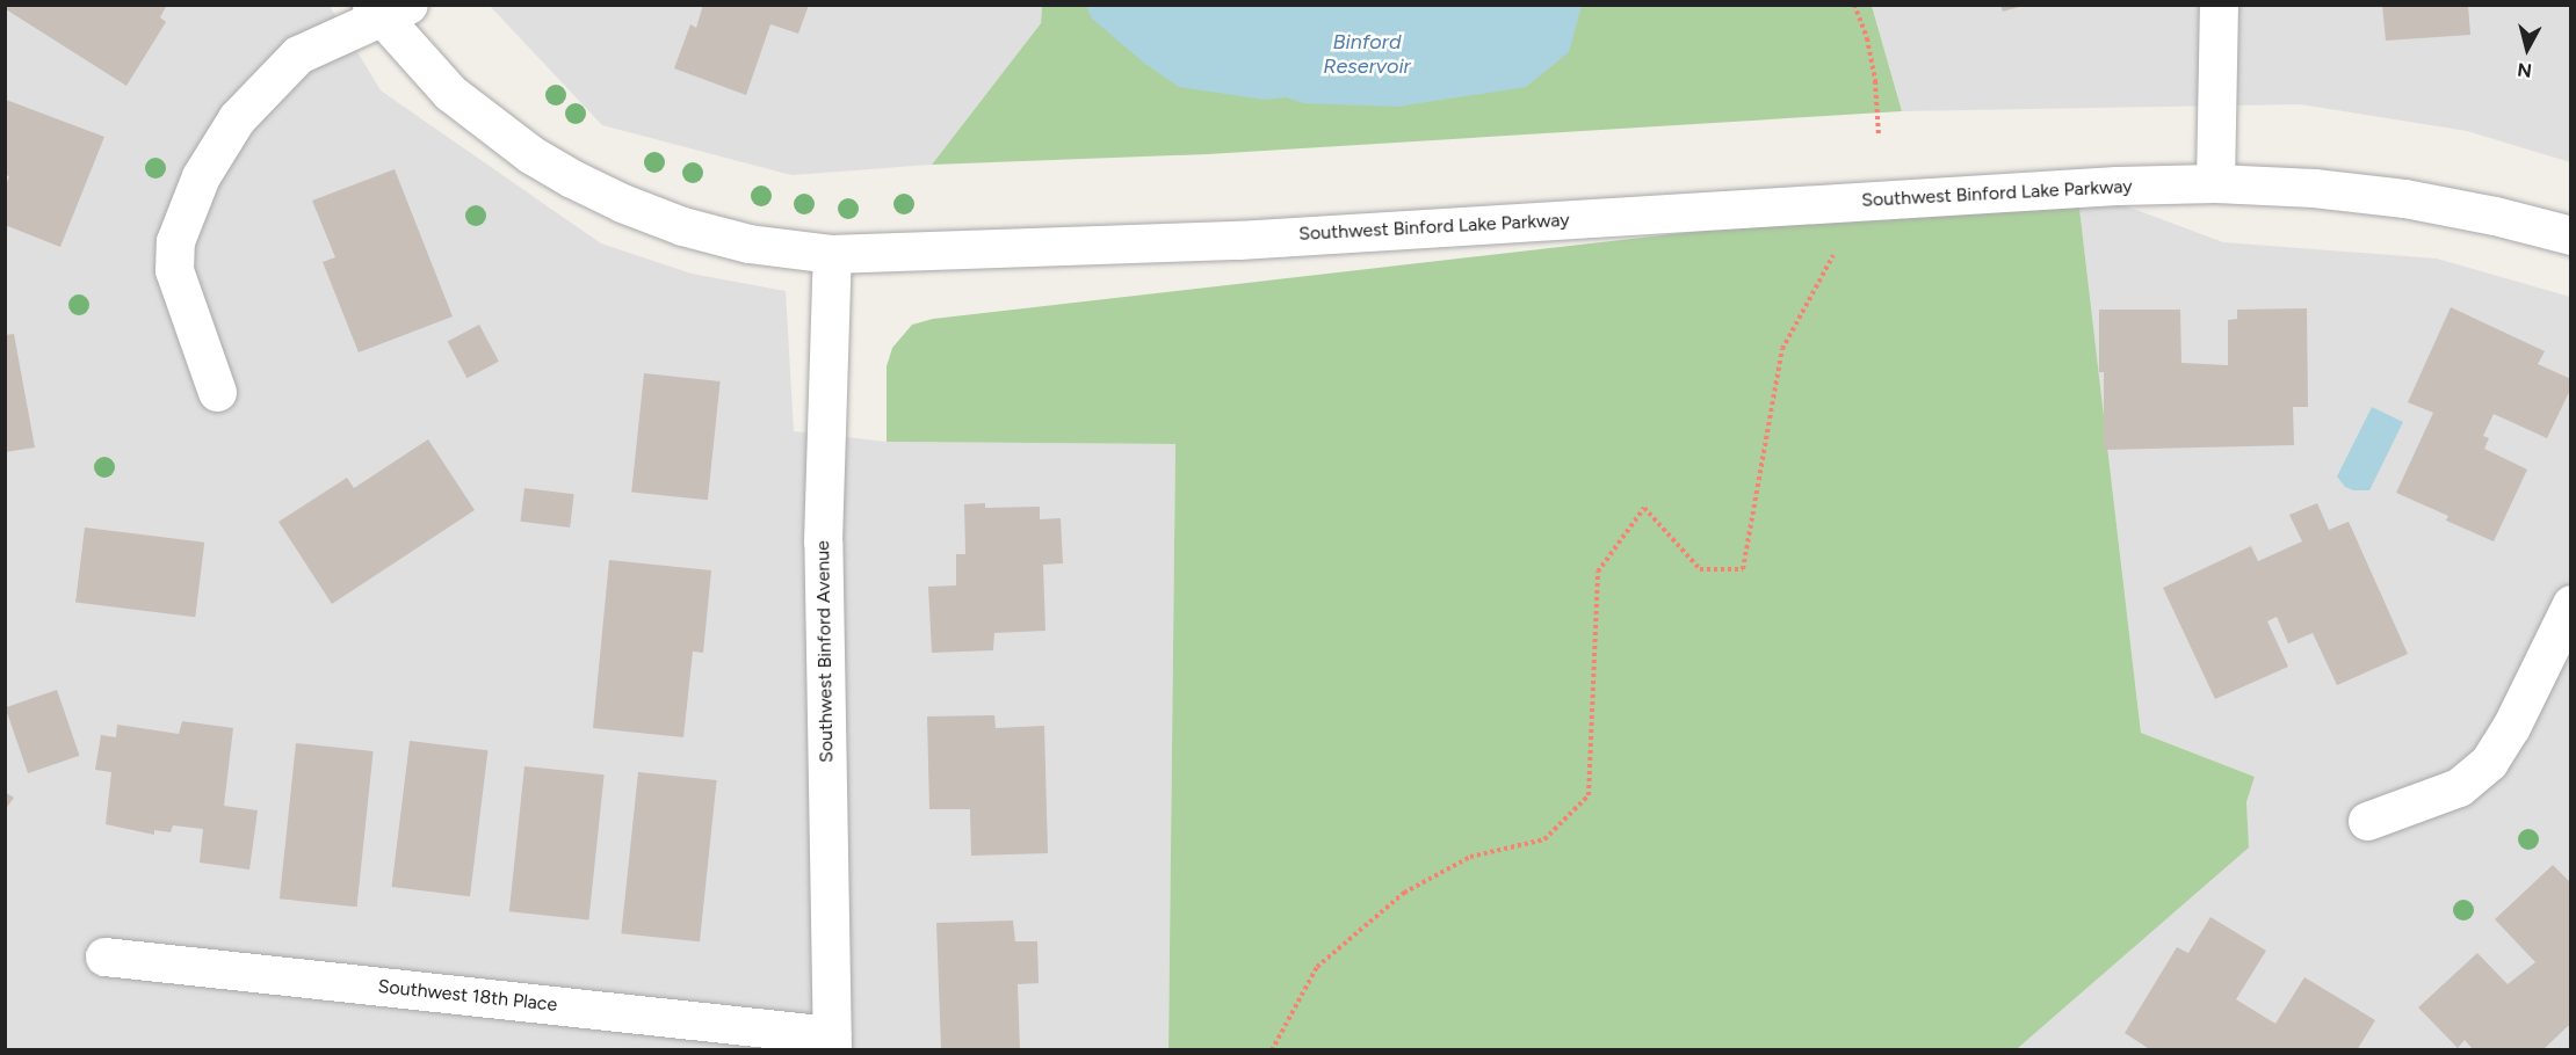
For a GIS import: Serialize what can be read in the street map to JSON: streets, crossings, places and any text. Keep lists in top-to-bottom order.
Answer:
{
  "streets": {
    "street": ["Southwest Binford Lake Parkway", "Southwest Binford Avenue", "Southwest 18th Place"]
  },
  "crossings": [
    ["Southwest Binford Lake Parkway", "Southwest Binford Avenue"],
    ["Southwest Binford Avenue", "Southwest 18th Place"]
  ],
  "water": ["Binford Reservoir"],
  "north": "bottom"
}
